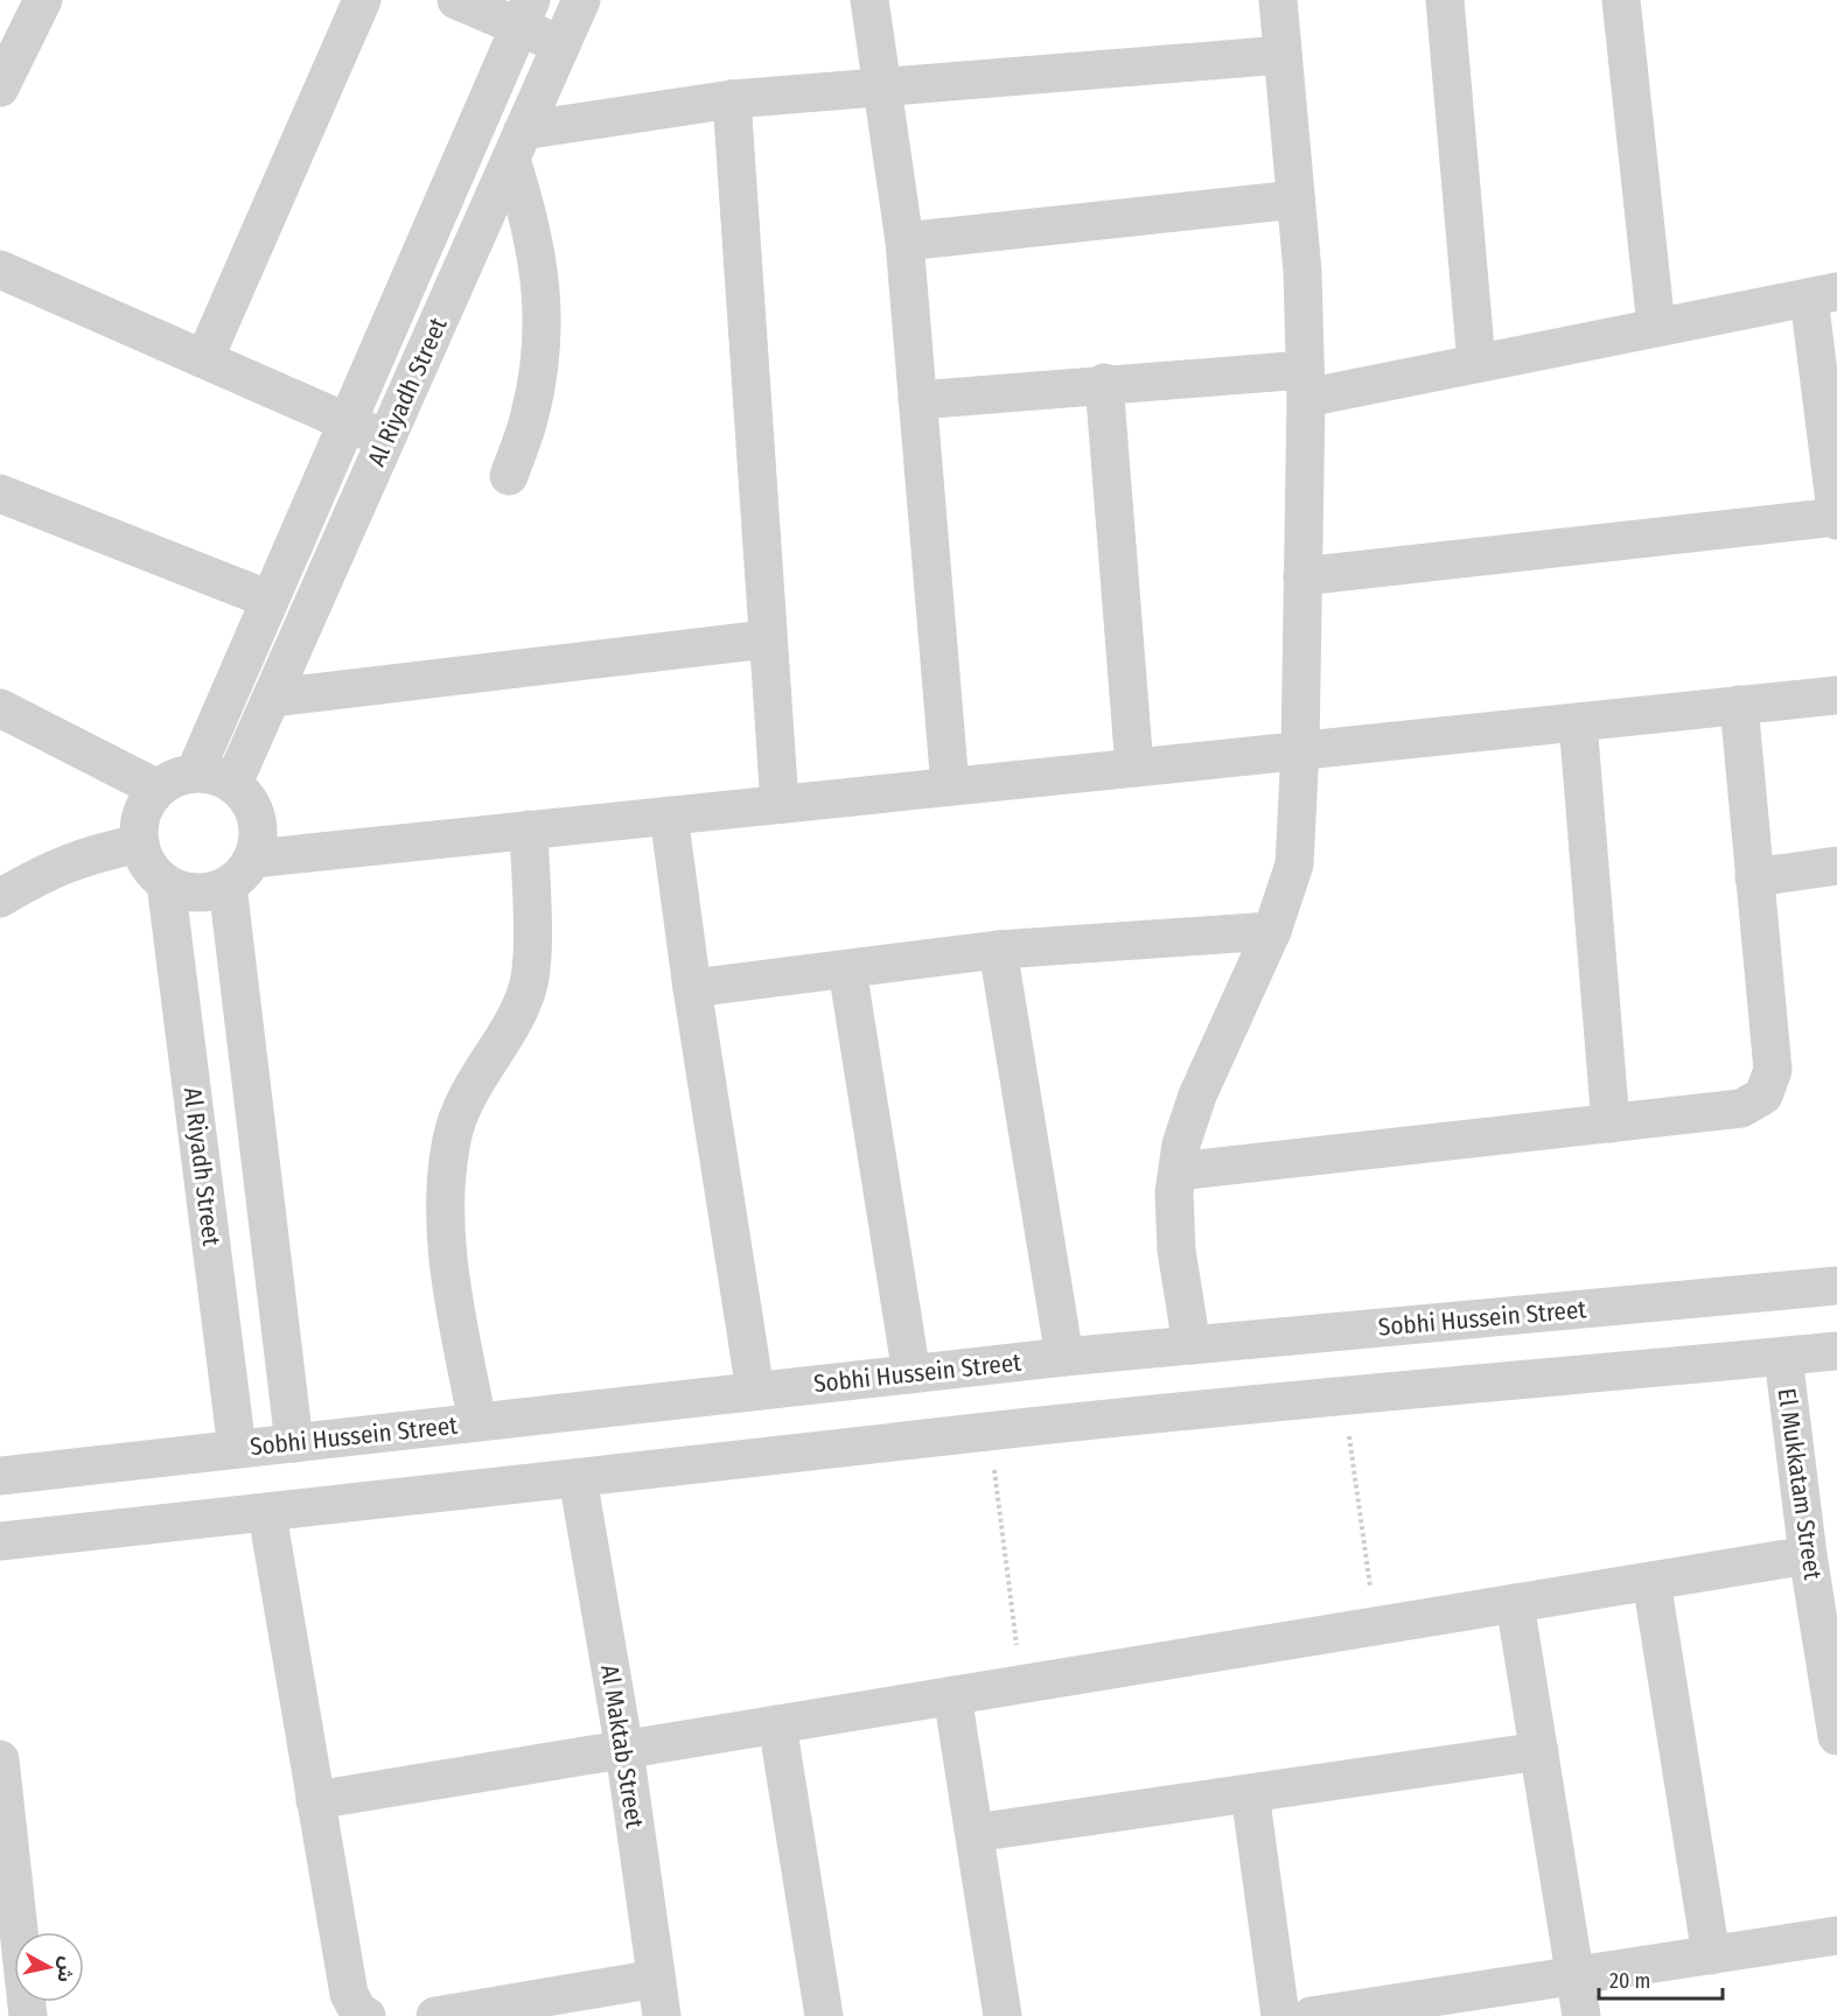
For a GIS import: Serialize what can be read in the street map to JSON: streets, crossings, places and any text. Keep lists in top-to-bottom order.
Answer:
{
  "streets": {
    "street": [
      "Al Riyadh Street",
      "Sobhi Hussein Street",
      "El Mukkatam Street",
      "Al Maktab Street"
    ]
  },
  "crossings": [
    ["Al Riyadh Street", "Sobhi Hussein Street"]
  ],
  "scale_bar": "20 m",
  "north": "right"
}
